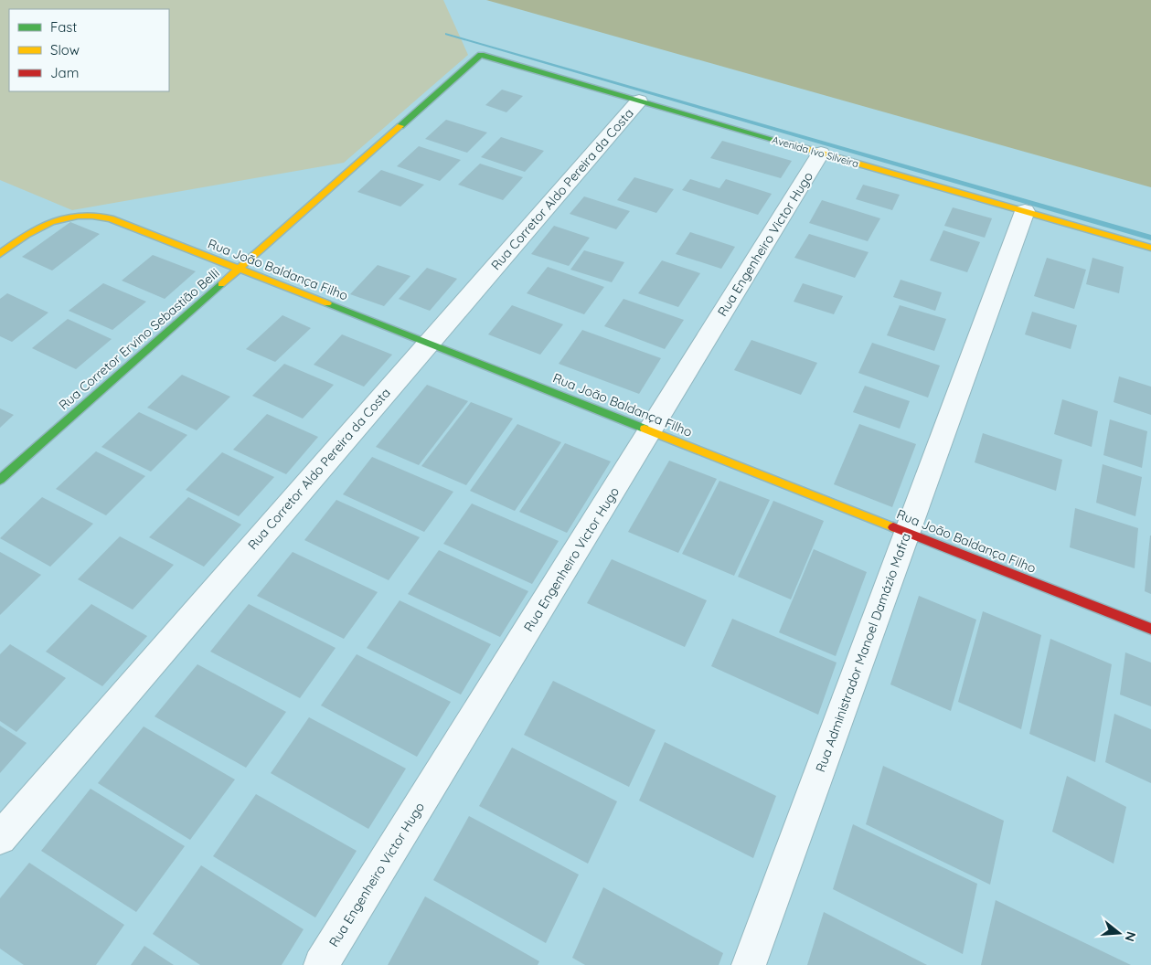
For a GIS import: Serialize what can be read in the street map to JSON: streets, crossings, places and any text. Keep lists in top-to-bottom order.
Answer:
{
  "streets": {
    "street": [
      "Avenida Ivo Silveira",
      "Rua Corretor Aldo Pereira da Costa",
      "Rua Engenheiro Victor Hugo",
      "Rua João Baldança Filho",
      "Rua Corretor Ervino Sebastião Belli",
      "Rua Administrador Manoel Damázio Mafra"
    ]
  },
  "crossings": [
    ["Avenida Ivo Silveira", "Rua Corretor Aldo Pereira da Costa"],
    ["Avenida Ivo Silveira", "Rua Engenheiro Victor Hugo"],
    ["Avenida Ivo Silveira", "Rua Corretor Ervino Sebastião Belli"],
    ["Avenida Ivo Silveira", "Rua Administrador Manoel Damázio Mafra"],
    ["Rua Corretor Aldo Pereira da Costa", "Rua João Baldança Filho"],
    ["Rua Engenheiro Victor Hugo", "Rua João Baldança Filho"],
    ["Rua João Baldança Filho", "Rua Corretor Ervino Sebastião Belli"],
    ["Rua João Baldança Filho", "Rua Administrador Manoel Damázio Mafra"]
  ],
  "legend": ["Fast", "Slow", "Jam"],
  "north": "right"
}
